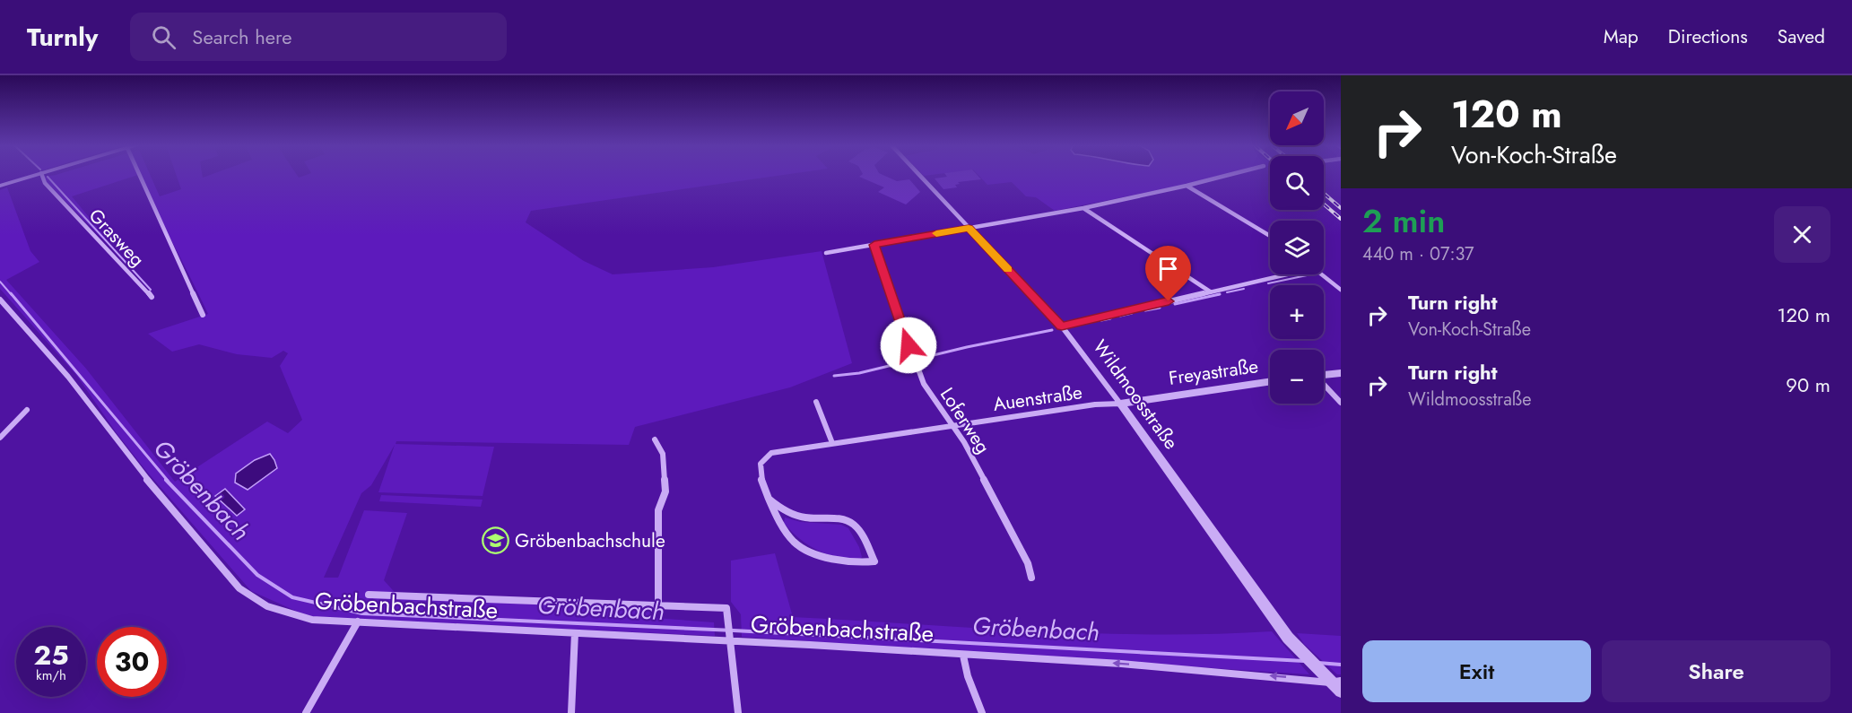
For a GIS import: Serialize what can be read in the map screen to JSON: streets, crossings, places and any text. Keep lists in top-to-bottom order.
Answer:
{
  "streets": {
    "street": [
      "Grasweg",
      "Freyastraße",
      "Wildmoosstraße",
      "Auenstraße",
      "Loferweg",
      "Gröbenbachstraße"
    ]
  },
  "crossings": [
    ["Freyastraße", "Wildmoosstraße"],
    ["Freyastraße", "Auenstraße"],
    ["Wildmoosstraße", "Auenstraße"],
    ["Wildmoosstraße", "Gröbenbachstraße"],
    ["Auenstraße", "Loferweg"]
  ],
  "water": ["Gröbenbach"],
  "places": {
    "school or university": ["Gröbenbachschule"]
  },
  "north": "bottom left",
  "page": {
    "header": "Turnly",
    "search": "Search here",
    "nav": ["Map", "Directions", "Saved"],
    "turn": ["120 m", "Von-Koch-Straße"],
    "map_buttons": ["+", "−"],
    "heading": ["2 min", "440 m · 07:37"],
    "list": [
      {
        "name": "Turn right",
        "note": "Von-Koch-Straße",
        "value": "120 m"
      },
      {
        "name": "Turn right",
        "note": "Wildmoosstraße",
        "value": "90 m"
      }
    ],
    "speed": "25 km/h",
    "limit": "30",
    "buttons": ["Exit", "Share"]
  }
}
